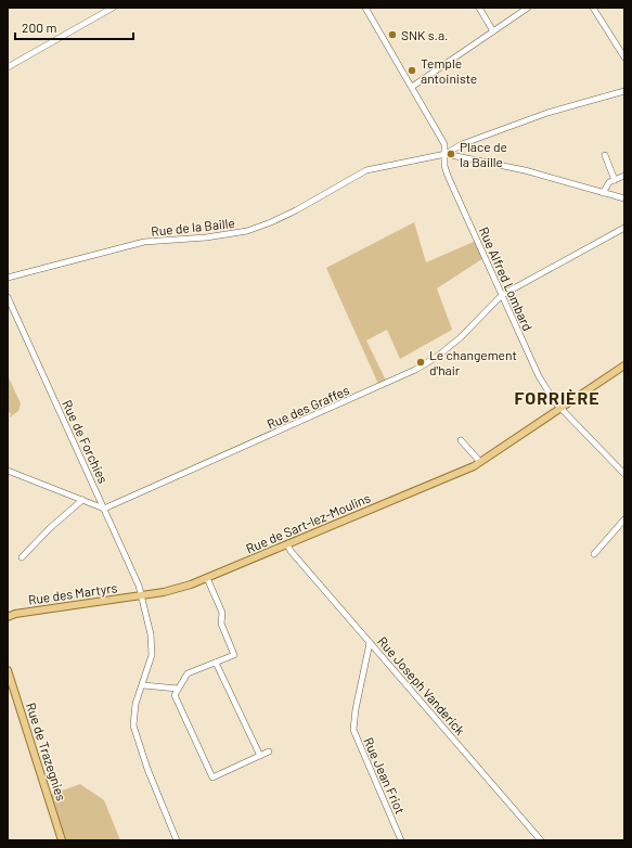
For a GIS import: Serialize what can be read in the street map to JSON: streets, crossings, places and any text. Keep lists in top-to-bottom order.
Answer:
{
  "streets": {
    "main road": ["Rue de Sart-lez-Moulins", "Rue des Martyrs", "Rue de Trazegnies"],
    "street": [
      "Rue de la Baille",
      "Rue Alfred Lombard",
      "Rue des Graffes",
      "Rue de Forchies",
      "Rue Joseph Vanderick",
      "Rue Jean Friot"
    ]
  },
  "crossings": [
    ["Rue de la Baille", "Rue Alfred Lombard"],
    ["Rue Alfred Lombard", "Rue des Graffes"],
    ["Rue Alfred Lombard", "Rue de Sart-lez-Moulins"],
    ["Rue des Graffes", "Rue de Forchies"],
    ["Rue de Forchies", "Rue de Sart-lez-Moulins"],
    ["Rue de Forchies", "Rue des Martyrs"],
    ["Rue de Sart-lez-Moulins", "Rue des Martyrs"],
    ["Rue de Sart-lez-Moulins", "Rue Joseph Vanderick"],
    ["Rue Joseph Vanderick", "Rue Jean Friot"]
  ],
  "districts": ["FORRIÈRE"],
  "places": [
    "SNK s.a.",
    "Temple antoiniste",
    "Place de la Baille",
    "Le changement d'hair"
  ],
  "scale_bar": "200 m"
}
